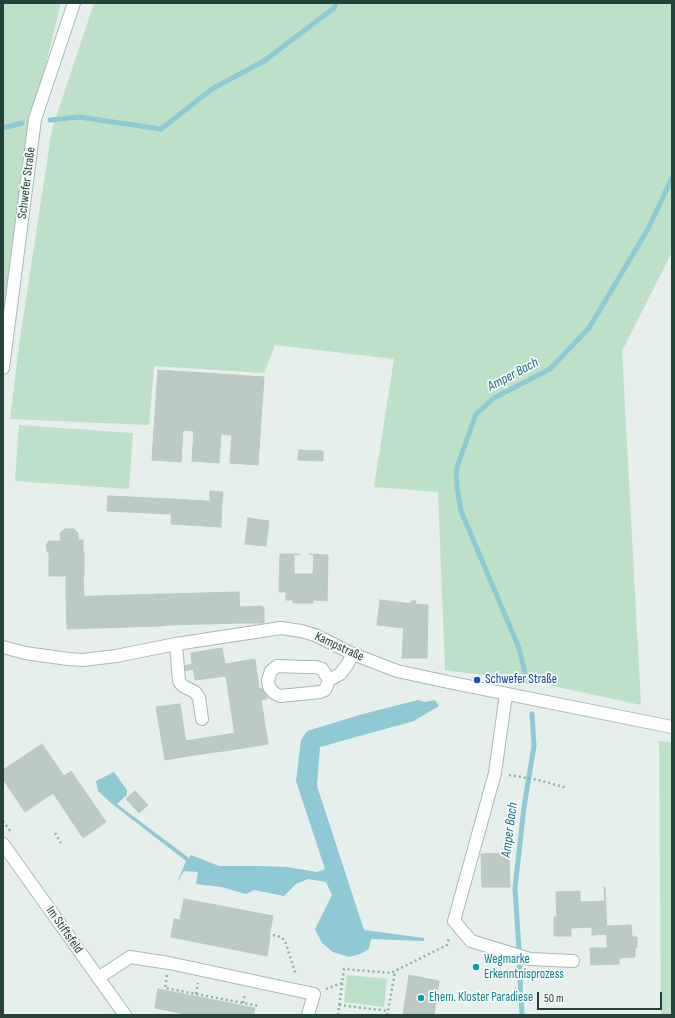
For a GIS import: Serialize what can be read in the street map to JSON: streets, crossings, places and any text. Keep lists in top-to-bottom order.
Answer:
{
  "streets": {
    "street": ["Schwefer Straße", "Kampstraße", "Im Stiftsfeld"]
  },
  "water": ["Amper Bach"],
  "places": ["Schwefer Straße", "Wegmarke Erkenntnisprozess", "Ehem. Kloster Paradiese"],
  "scale_bar": "50 m"
}
